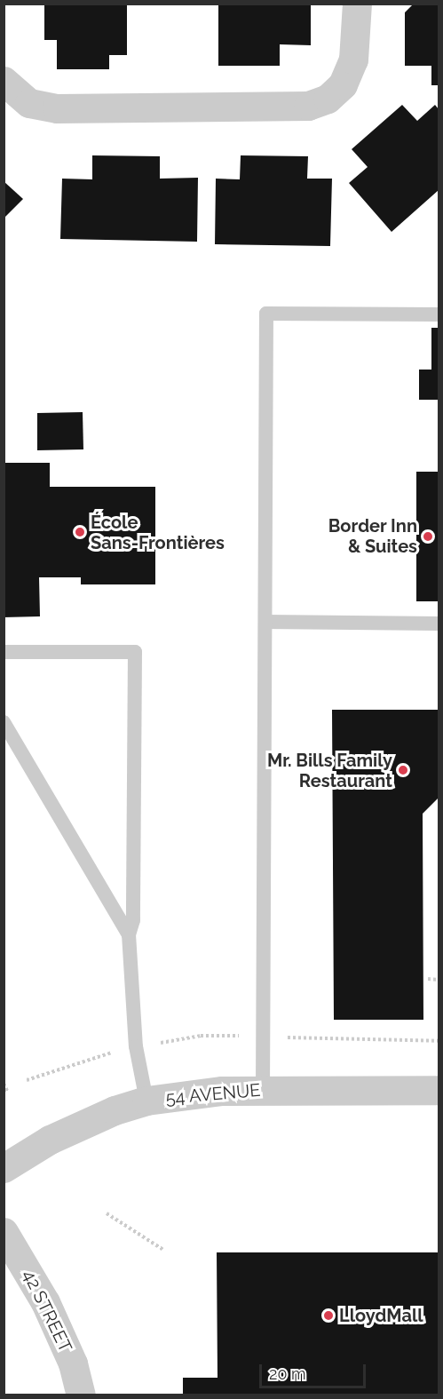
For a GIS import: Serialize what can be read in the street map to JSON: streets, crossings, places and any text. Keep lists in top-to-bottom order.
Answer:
{
  "streets": {
    "street": ["54 AVENUE", "42 STREET"]
  },
  "places": [
    "École Sans-Frontières",
    "Border Inn & Suites",
    "Mr. Bills Family Restaurant",
    "LloydMall"
  ],
  "scale_bar": "20 m"
}
